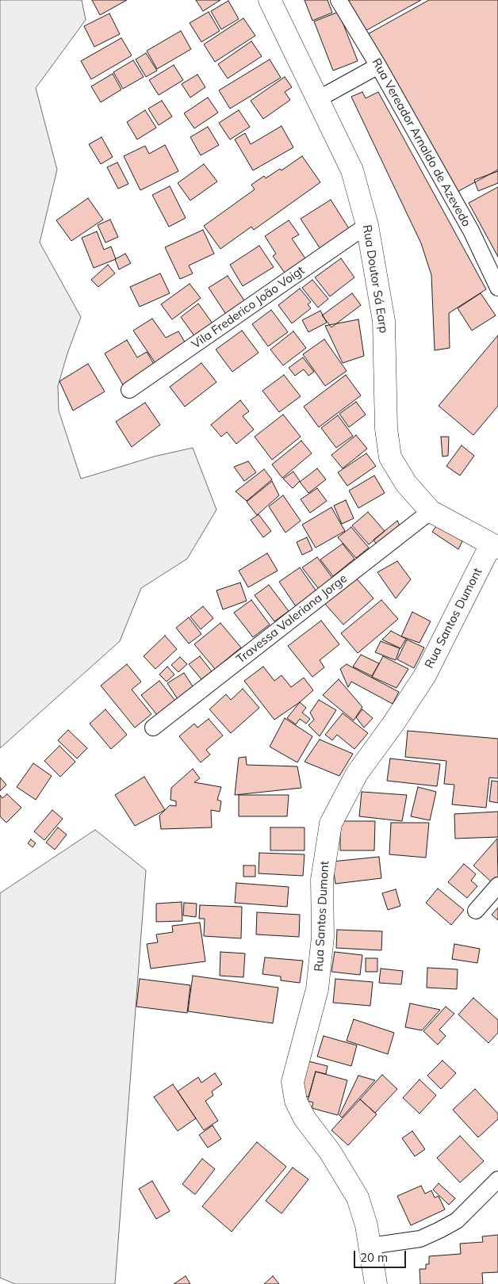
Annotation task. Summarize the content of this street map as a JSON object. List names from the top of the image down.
{
  "streets": {
    "main road": ["Rua Doutor Sá Earp", "Rua Santos Dumont"],
    "street": ["Rua Vereador Arnaldo de Azevedo", "Vila Frederico João Voigt", "Travessa Valeriana Jorge"]
  },
  "crossings": [
    ["Rua Doutor Sá Earp", "Vila Frederico João Voigt"],
    ["Rua Doutor Sá Earp", "Rua Santos Dumont"],
    ["Rua Doutor Sá Earp", "Travessa Valeriana Jorge"]
  ],
  "scale_bar": "20 m"
}
